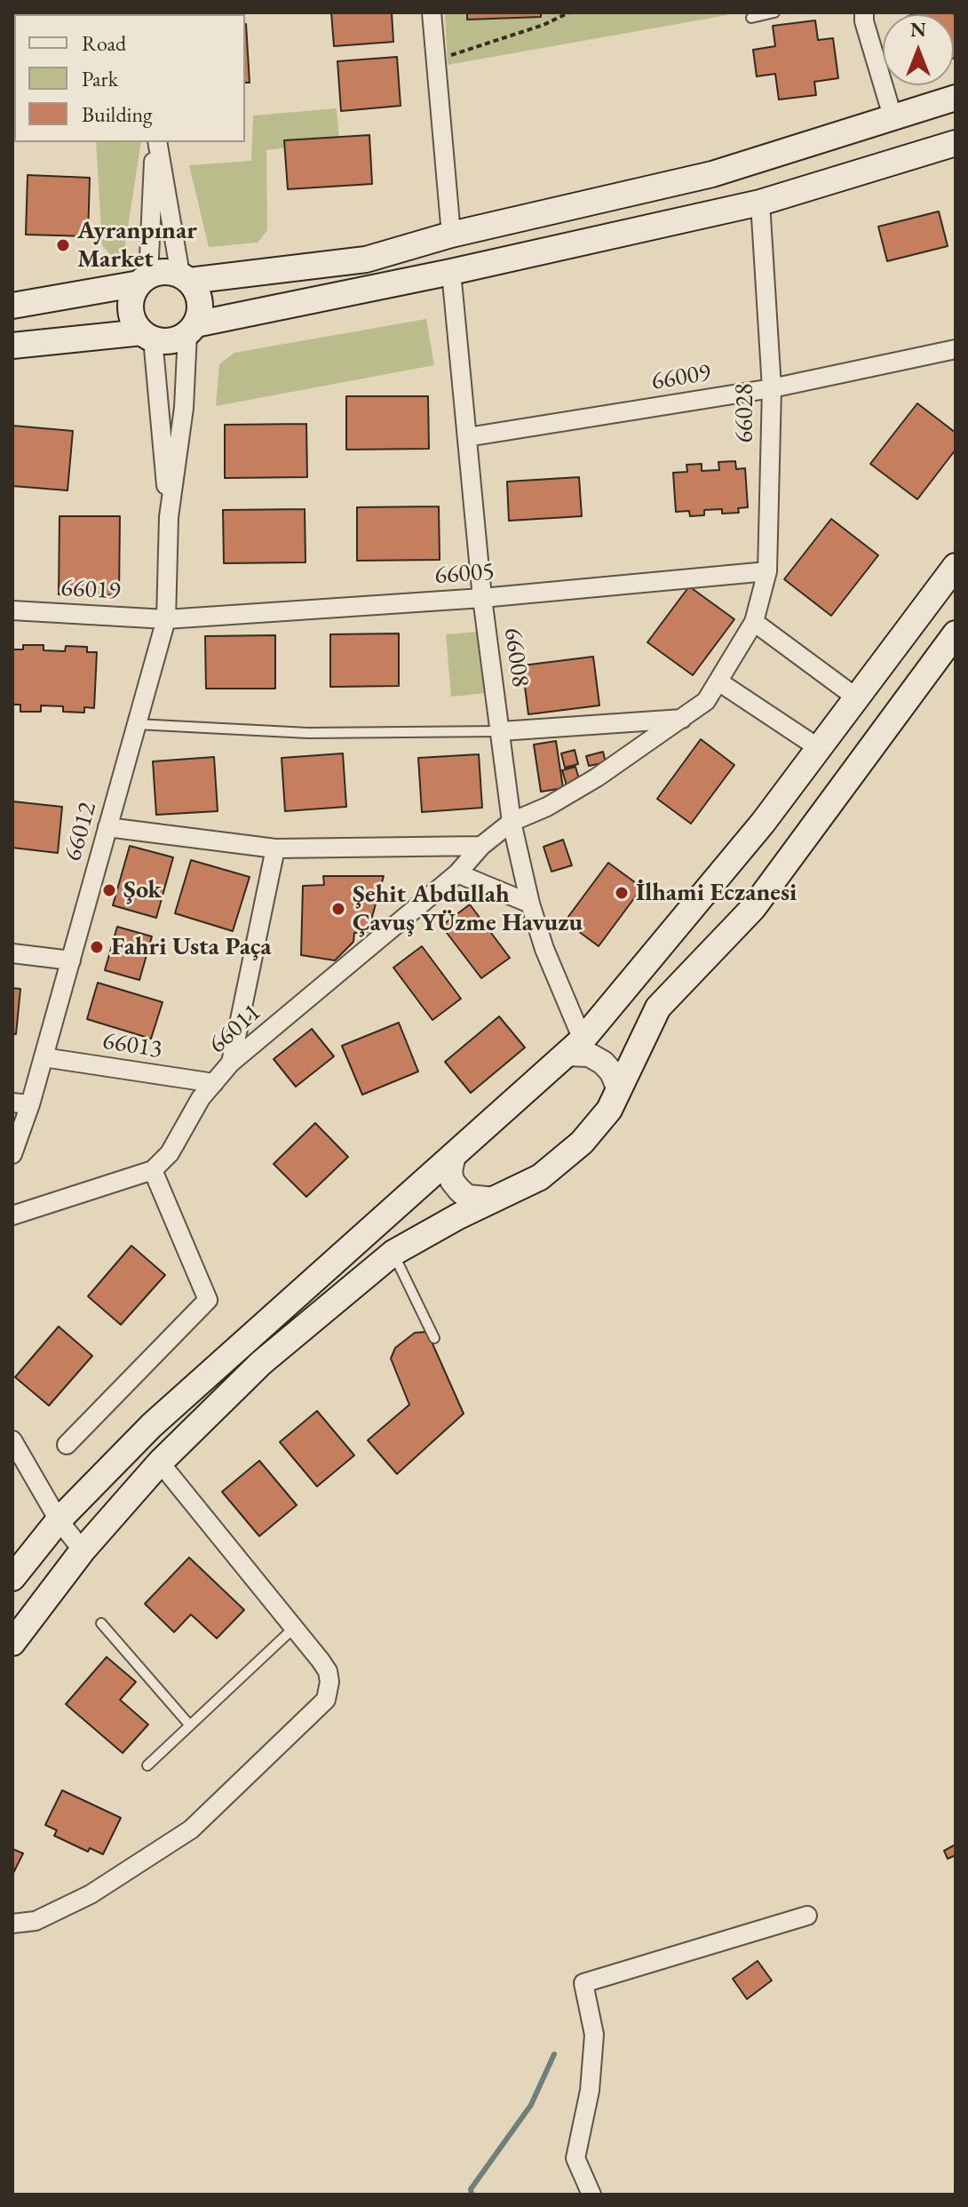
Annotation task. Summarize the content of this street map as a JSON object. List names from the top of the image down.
{
  "streets": {
    "street": [
      "66009",
      "66028",
      "66005",
      "66019",
      "66008",
      "66012",
      "66011",
      "66013"
    ]
  },
  "crossings": [
    ["66009", "66028"],
    ["66009", "66008"],
    ["66028", "66005"],
    ["66028", "66011"],
    ["66005", "66019"],
    ["66005", "66008"],
    ["66005", "66012"],
    ["66019", "66012"],
    ["66008", "66011"],
    ["66012", "66013"],
    ["66011", "66013"]
  ],
  "places": [
    "Ayranpınar Market",
    "Şok",
    "İlhami Eczanesi",
    "Şehit Abdullah Çavuş YÜzme Havuzu",
    "Fahri Usta Paça"
  ],
  "legend": ["Road", "Park", "Building"],
  "north": "top"
}
